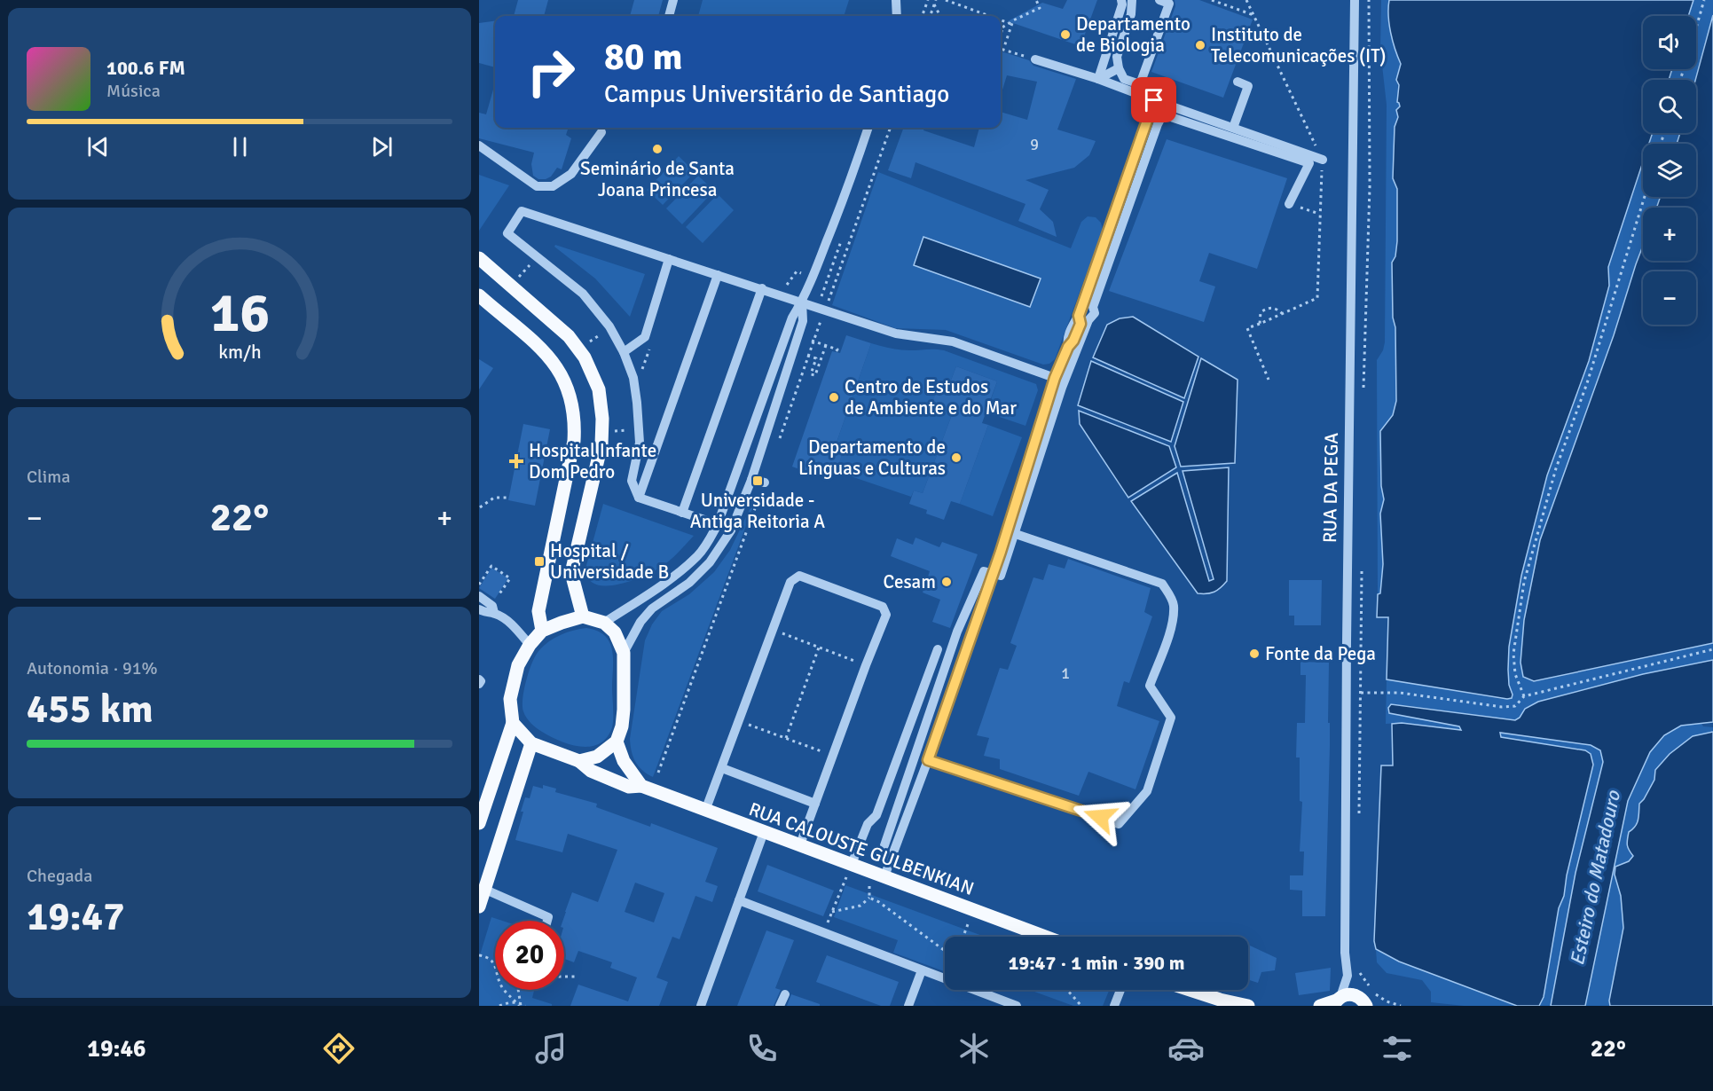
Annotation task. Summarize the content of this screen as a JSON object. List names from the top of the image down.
{
  "streets": {
    "main road": ["RUA CALOUSTE GULBENKIAN"],
    "street": ["RUA DA PEGA"]
  },
  "water": ["Esteiro do Matadouro"],
  "places": {
    "other": [
      "Departamento de Biologia",
      "Instituto de Telecomunicações (IT)",
      "Seminário de Santa Joana Princesa",
      "Centro de Estudos de Ambiente e do Mar",
      "Departamento de Línguas e Culturas",
      "Cesam",
      "Fonte da Pega"
    ],
    "health": ["Hospital Infante Dom Pedro"],
    "transit": ["Universidade - Antiga Reitoria A", "Hospital / Universidade B"]
  },
  "house_numbers": ["9", "1"],
  "page": {
    "map_buttons": ["+", "−"],
    "turn": ["80 m", "Campus Universitário de Santiago"],
    "song": ["100.6 FM", "Música"],
    "tile": [
      "Clima",
      ["Autonomia · 91%", "455 km"],
      ["Chegada", "19:47"]
    ],
    "heat": ["−", "22°", "+"],
    "limit": "20",
    "trip": "19:47 · 1 min · 390 m",
    "tabs": ["19:46", "22°"],
    "gauge": ["16", "km/h"]
  }
}
